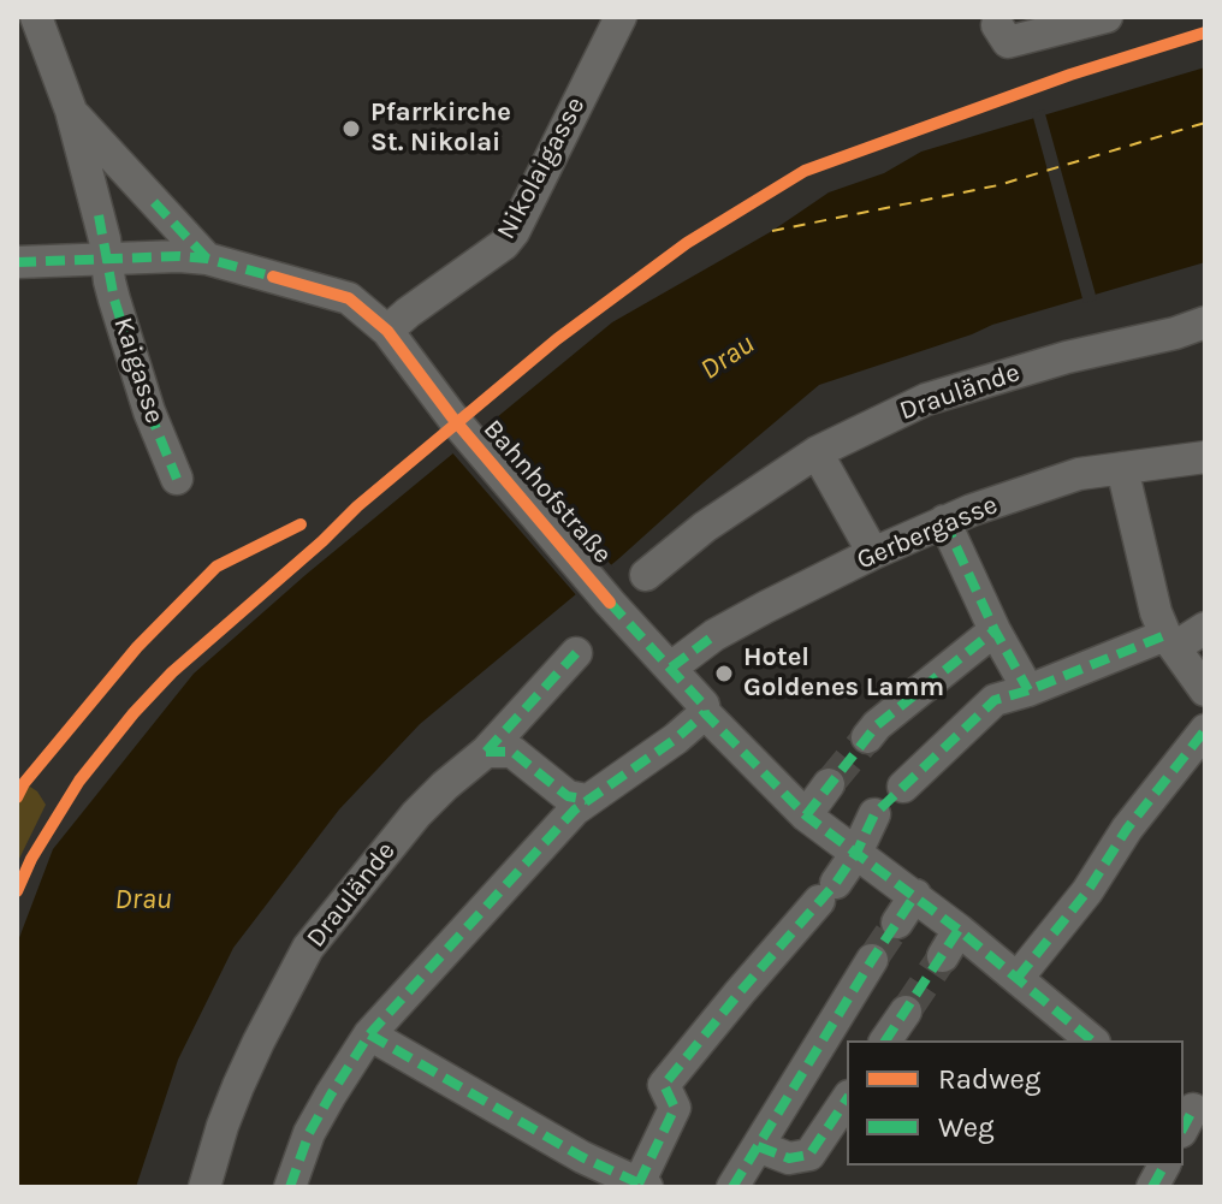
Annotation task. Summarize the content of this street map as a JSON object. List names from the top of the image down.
{
  "streets": {
    "street": [
      "Nikolaigasse",
      "Kaigasse",
      "Draulände",
      "Bahnhofstraße",
      "Gerbergasse"
    ]
  },
  "crossings": [
    ["Nikolaigasse", "Bahnhofstraße"],
    ["Kaigasse", "Bahnhofstraße"],
    ["Bahnhofstraße", "Gerbergasse"]
  ],
  "water": ["Drau"],
  "places": ["Pfarrkirche St. Nikolai", "Hotel Goldenes Lamm"],
  "legend": ["Radweg", "Weg"]
}
